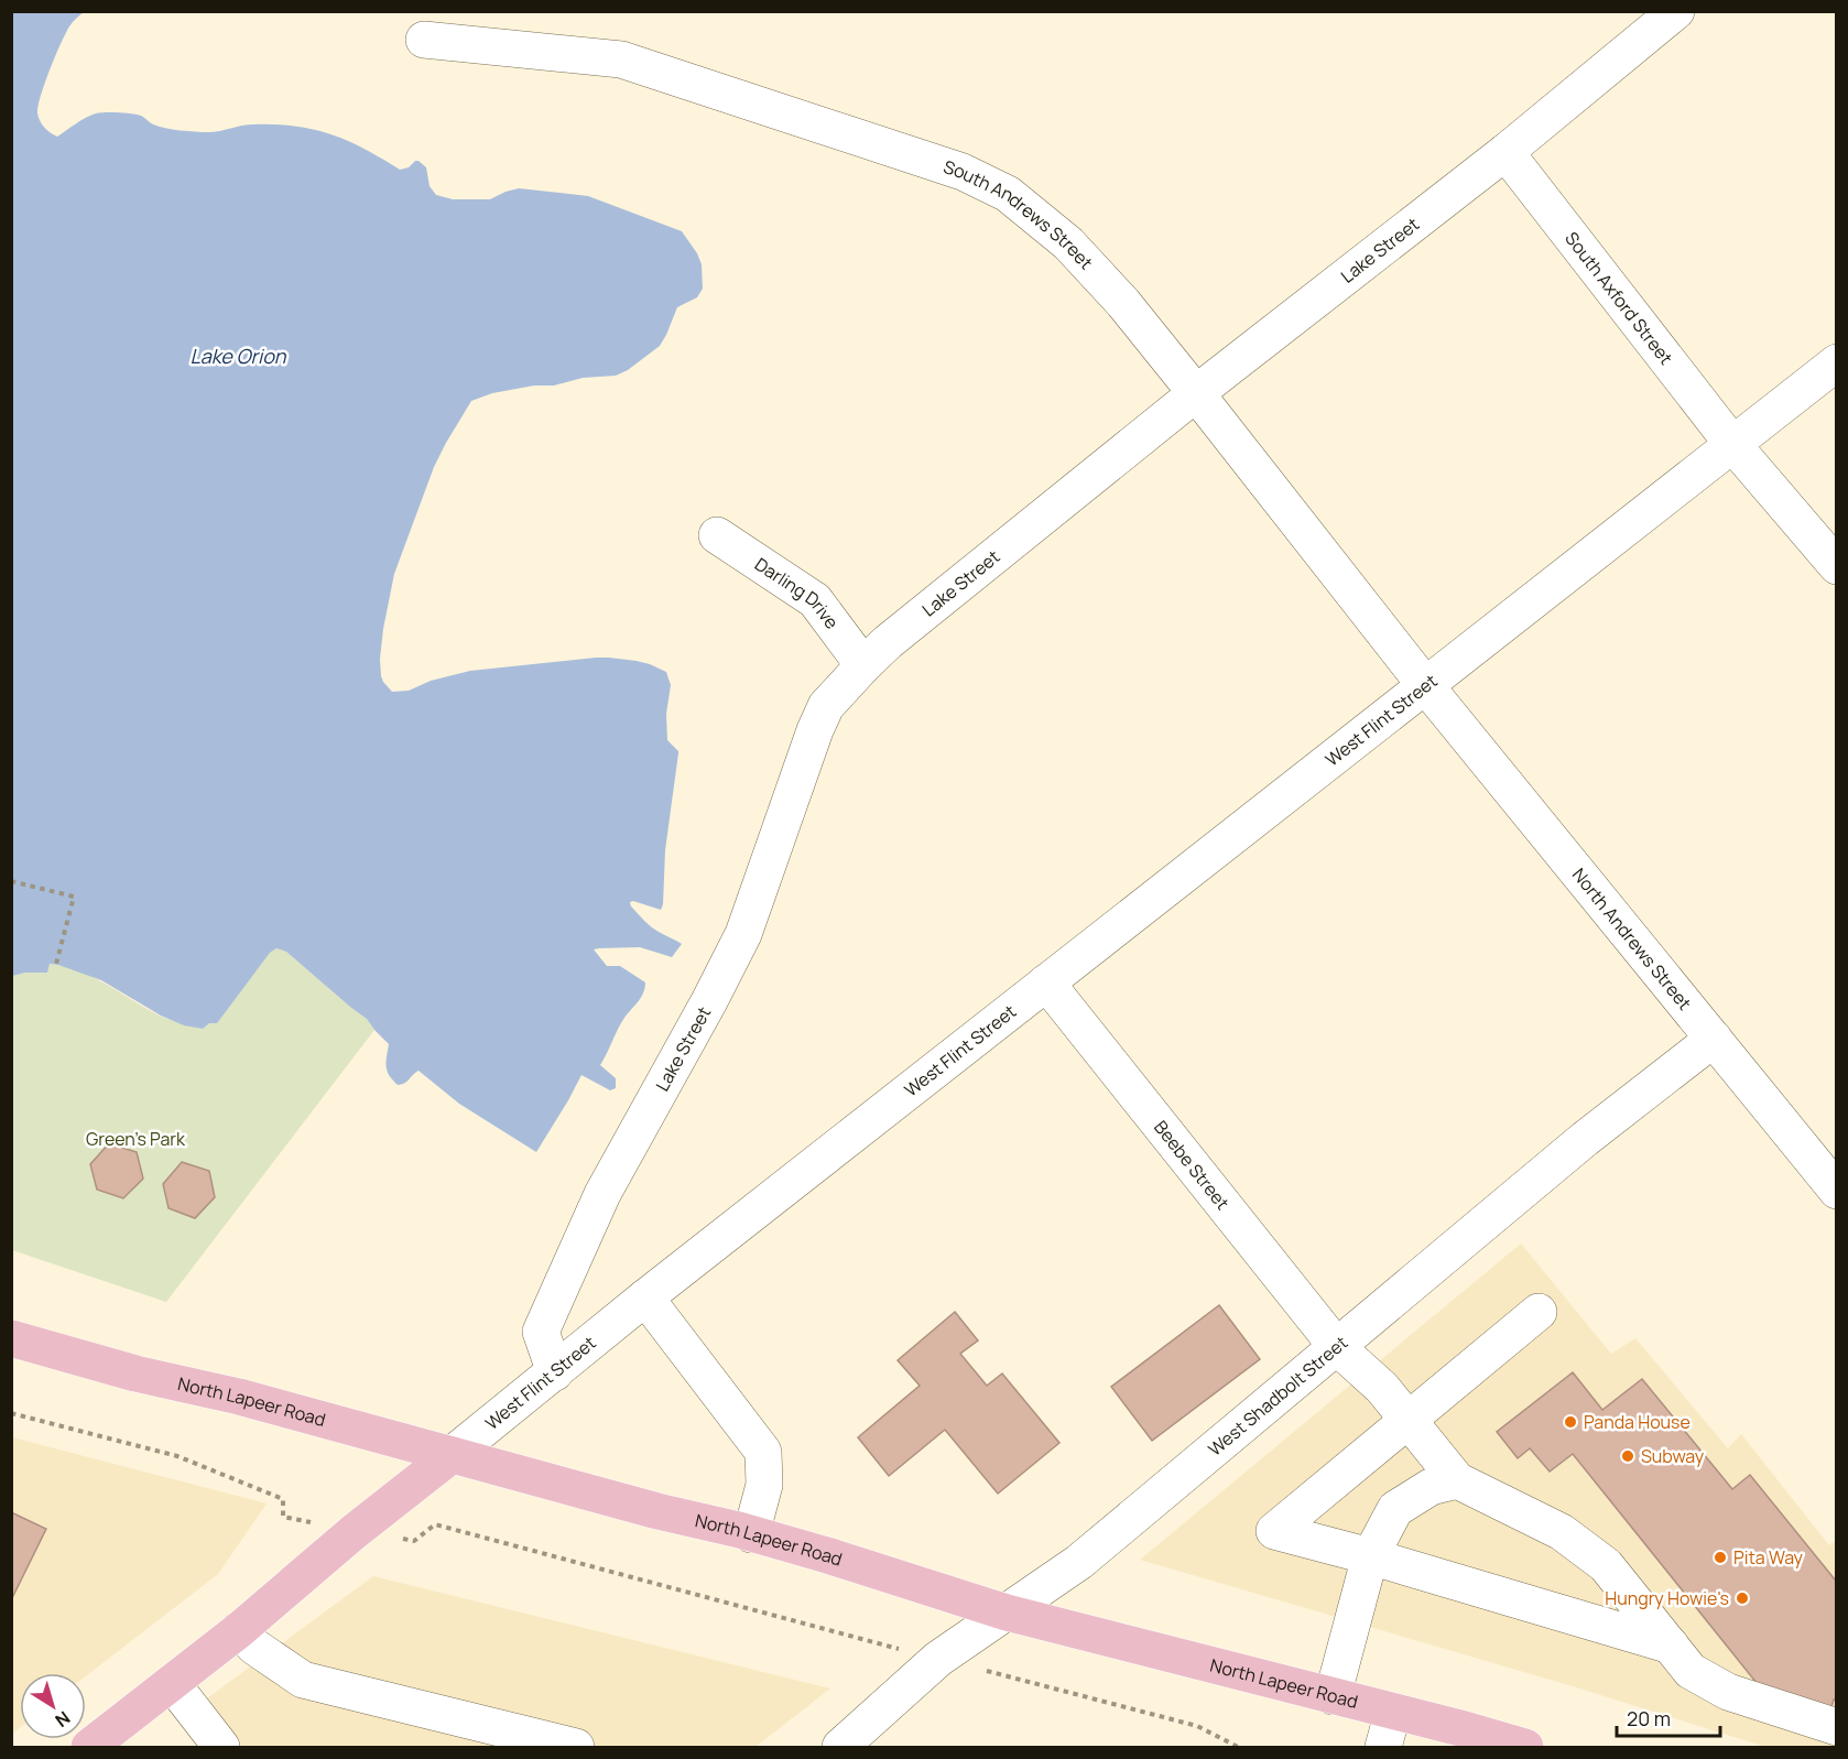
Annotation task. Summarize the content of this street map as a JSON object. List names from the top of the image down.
{
  "streets": {
    "main road": ["West Flint Street", "North Lapeer Road"],
    "street": [
      "South Andrews Street",
      "Lake Street",
      "South Axford Street",
      "Darling Drive",
      "North Andrews Street",
      "Beebe Street",
      "West Shadbolt Street"
    ]
  },
  "crossings": [
    ["South Andrews Street", "Lake Street"],
    ["South Andrews Street", "West Flint Street"],
    ["South Andrews Street", "North Andrews Street"],
    ["Lake Street", "South Axford Street"],
    ["Lake Street", "Darling Drive"],
    ["Lake Street", "West Flint Street"],
    ["South Axford Street", "West Flint Street"],
    ["West Flint Street", "North Andrews Street"],
    ["West Flint Street", "Beebe Street"],
    ["West Flint Street", "North Lapeer Road"],
    ["North Andrews Street", "West Shadbolt Street"],
    ["Beebe Street", "West Shadbolt Street"],
    ["West Shadbolt Street", "North Lapeer Road"]
  ],
  "water": ["Lake Orion"],
  "parks": ["Green's Park"],
  "places": [
    "Panda House",
    "Subway",
    "Pita Way",
    "Hungry Howie's"
  ],
  "scale_bar": "20 m",
  "north": "bottom right"
}
